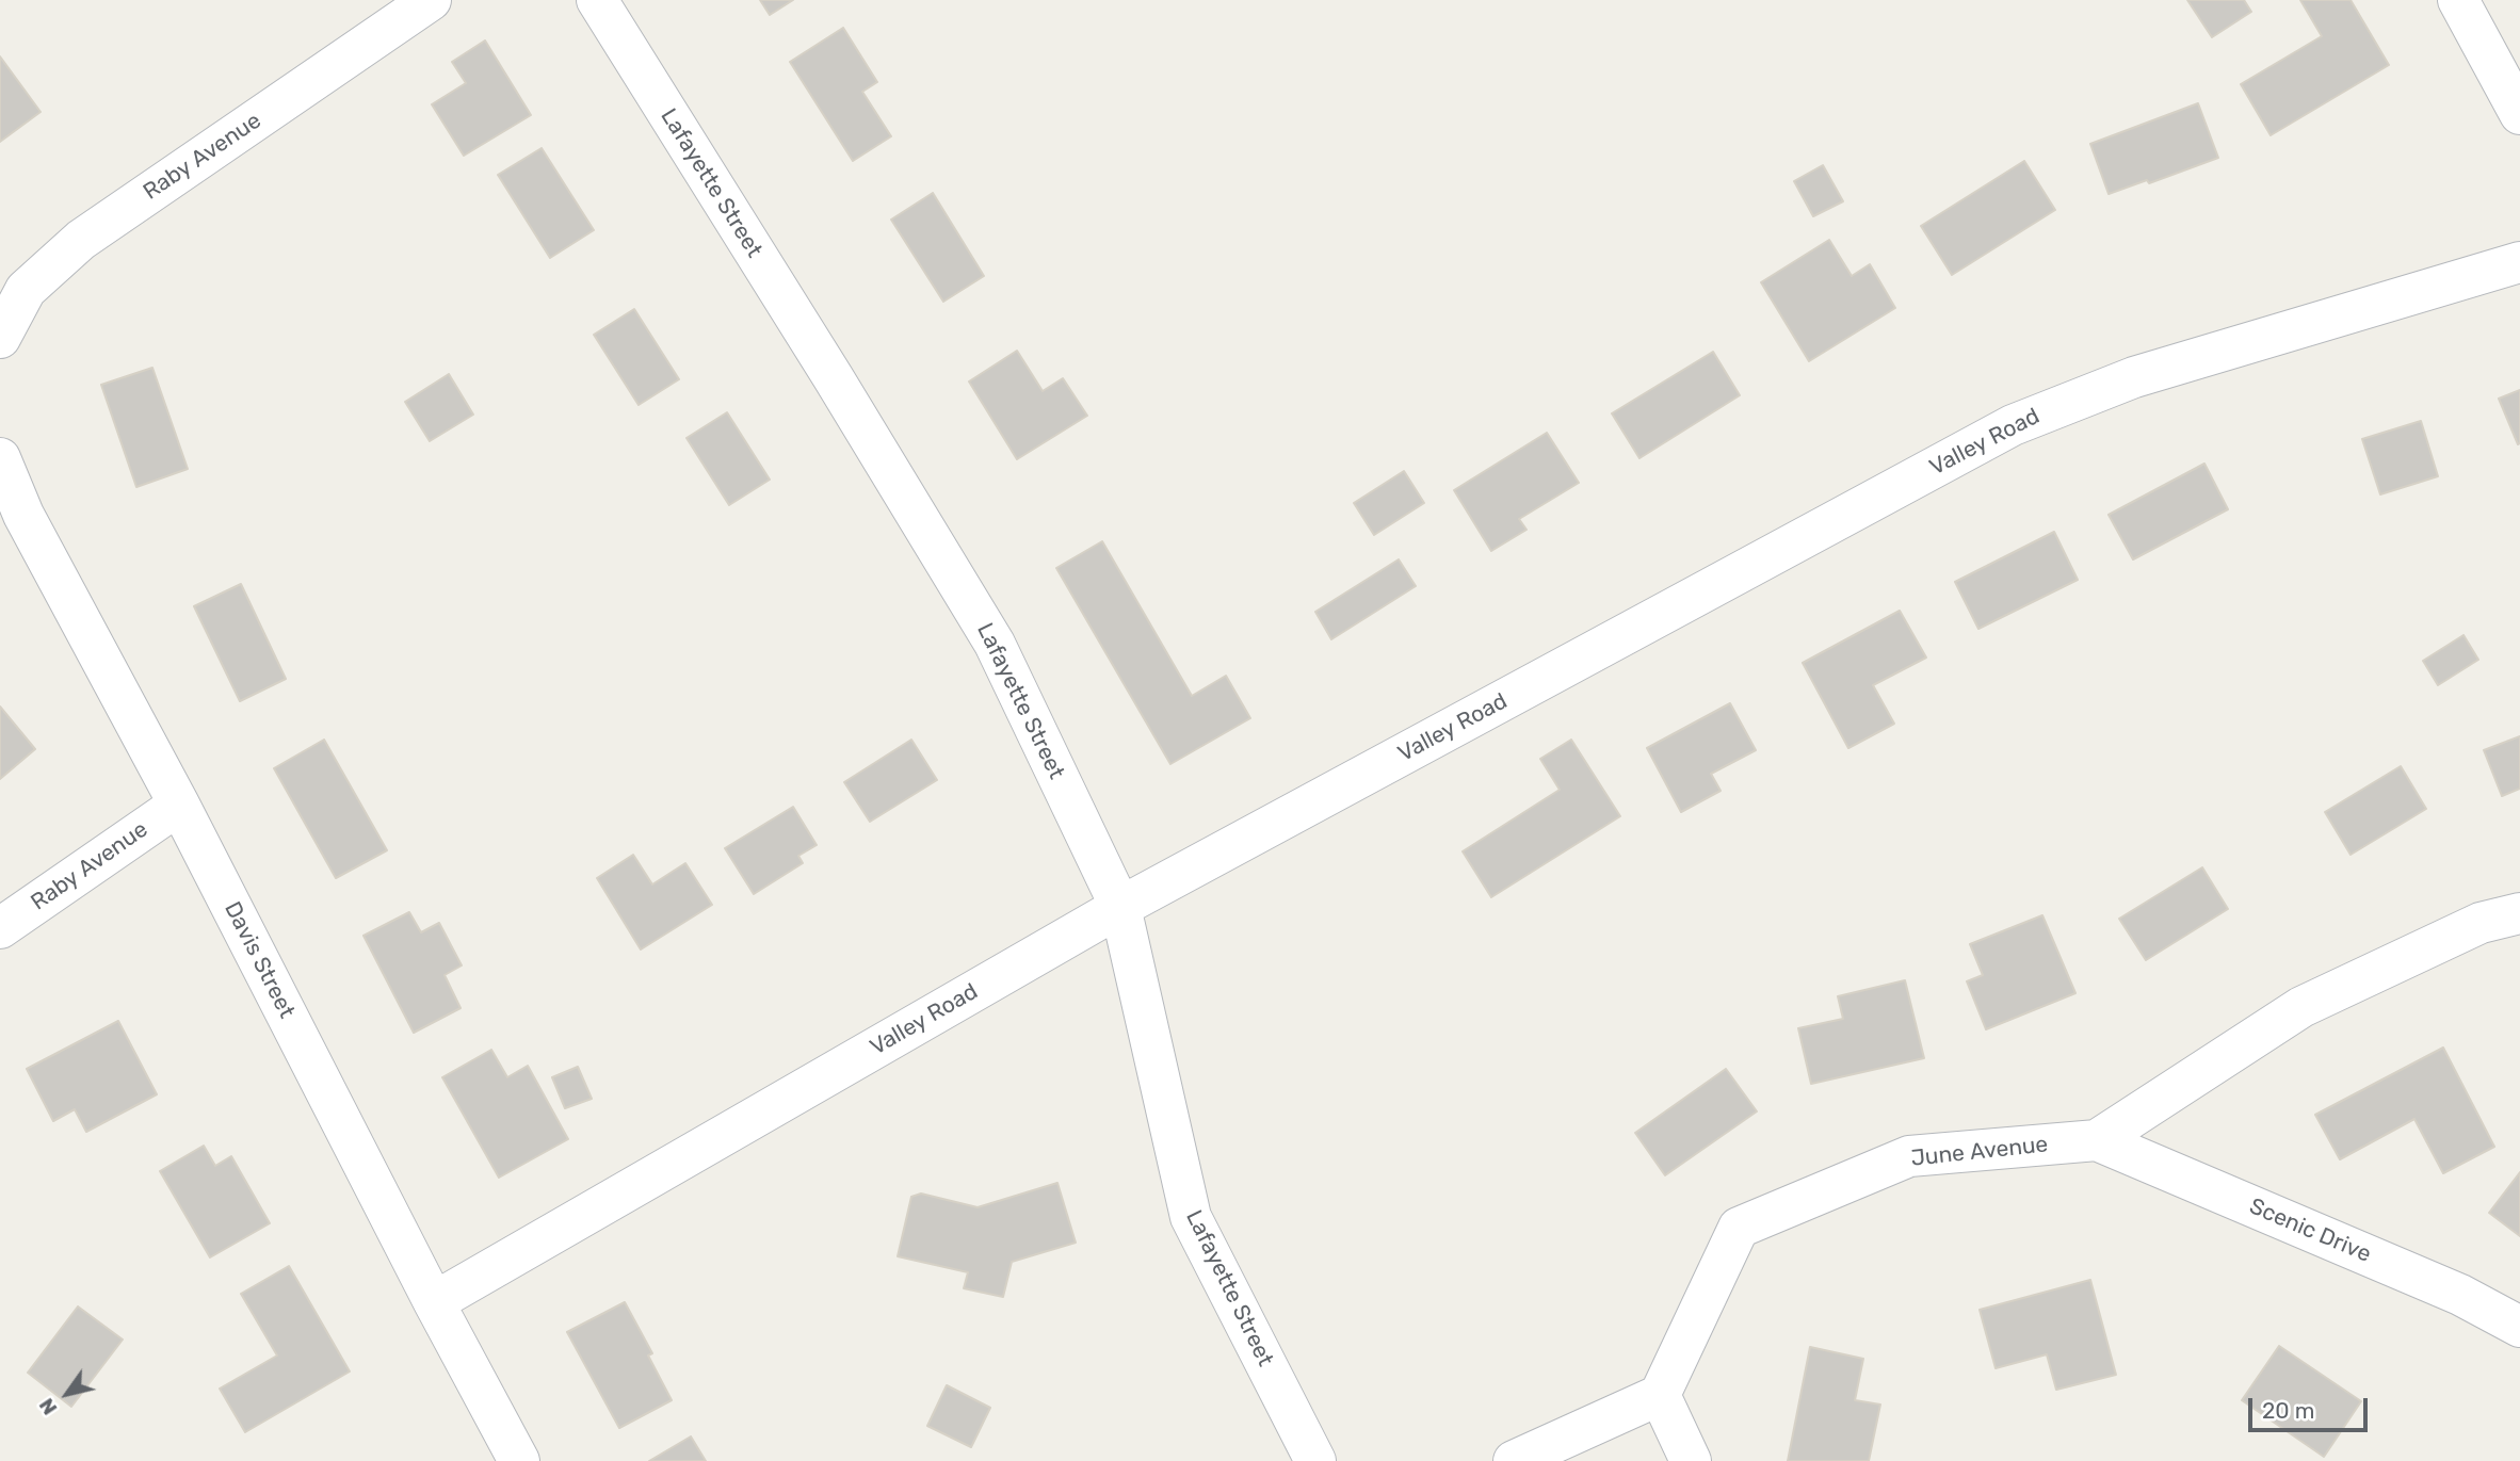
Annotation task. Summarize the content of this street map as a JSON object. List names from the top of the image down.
{
  "streets": {
    "street": [
      "Raby Avenue",
      "Lafayette Street",
      "Valley Road",
      "Davis Street",
      "June Avenue",
      "Scenic Drive"
    ]
  },
  "crossings": [
    ["Raby Avenue", "Davis Street"],
    ["Lafayette Street", "Valley Road"],
    ["Valley Road", "Davis Street"],
    ["June Avenue", "Scenic Drive"]
  ],
  "scale_bar": "20 m",
  "north": "bottom left"
}
